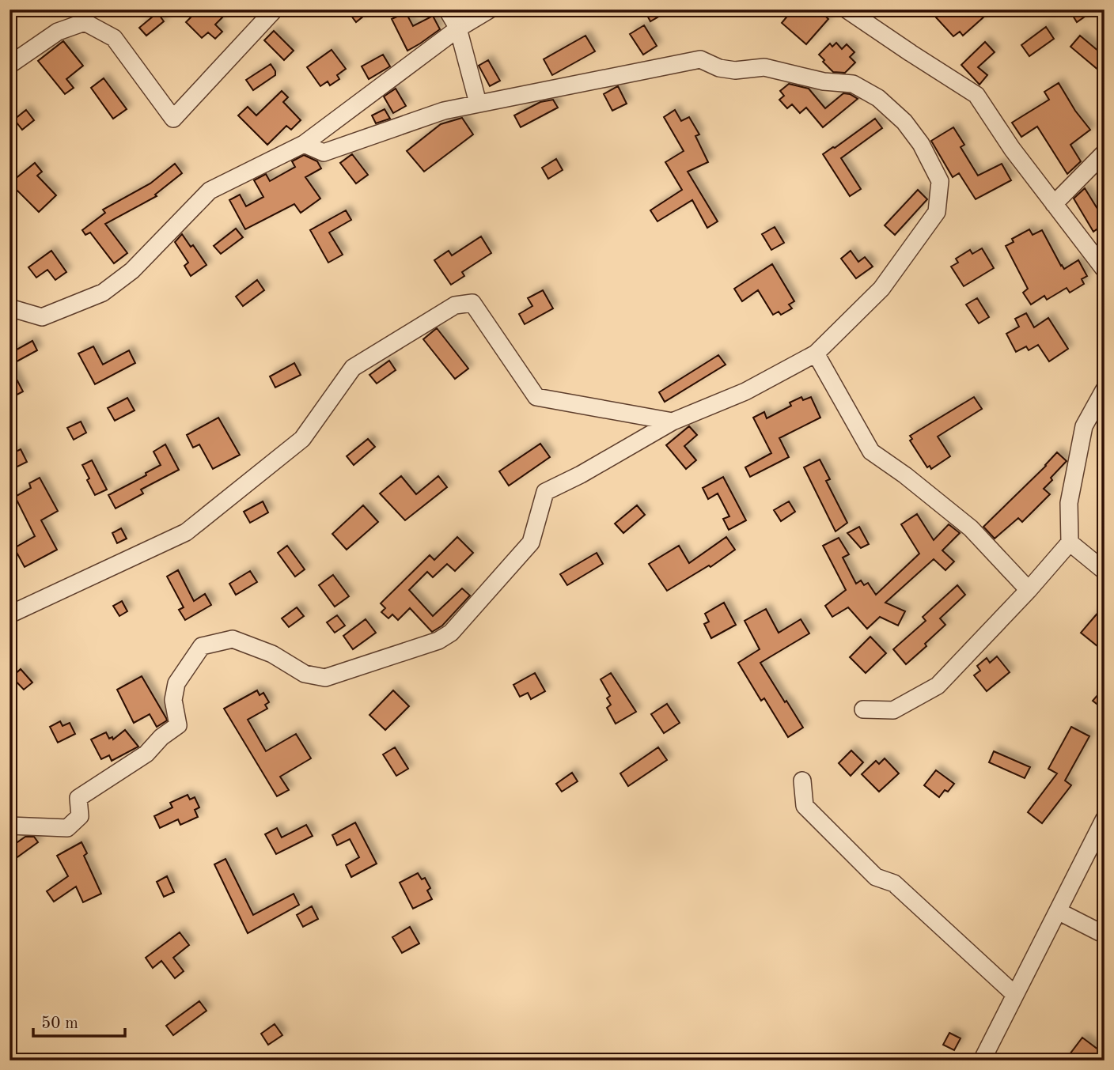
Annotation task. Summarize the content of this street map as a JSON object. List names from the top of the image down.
{
  "scale_bar": "50 m"
}
